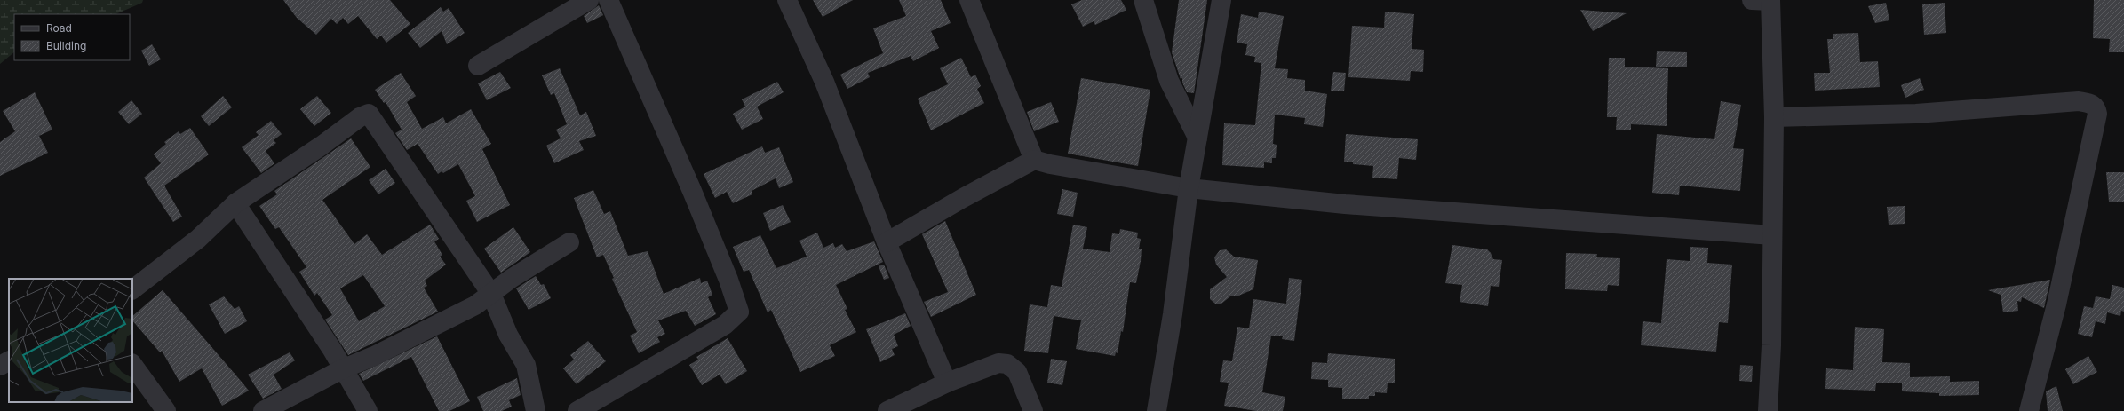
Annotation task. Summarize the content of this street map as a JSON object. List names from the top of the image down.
{
  "legend": ["Road", "Building"]
}
